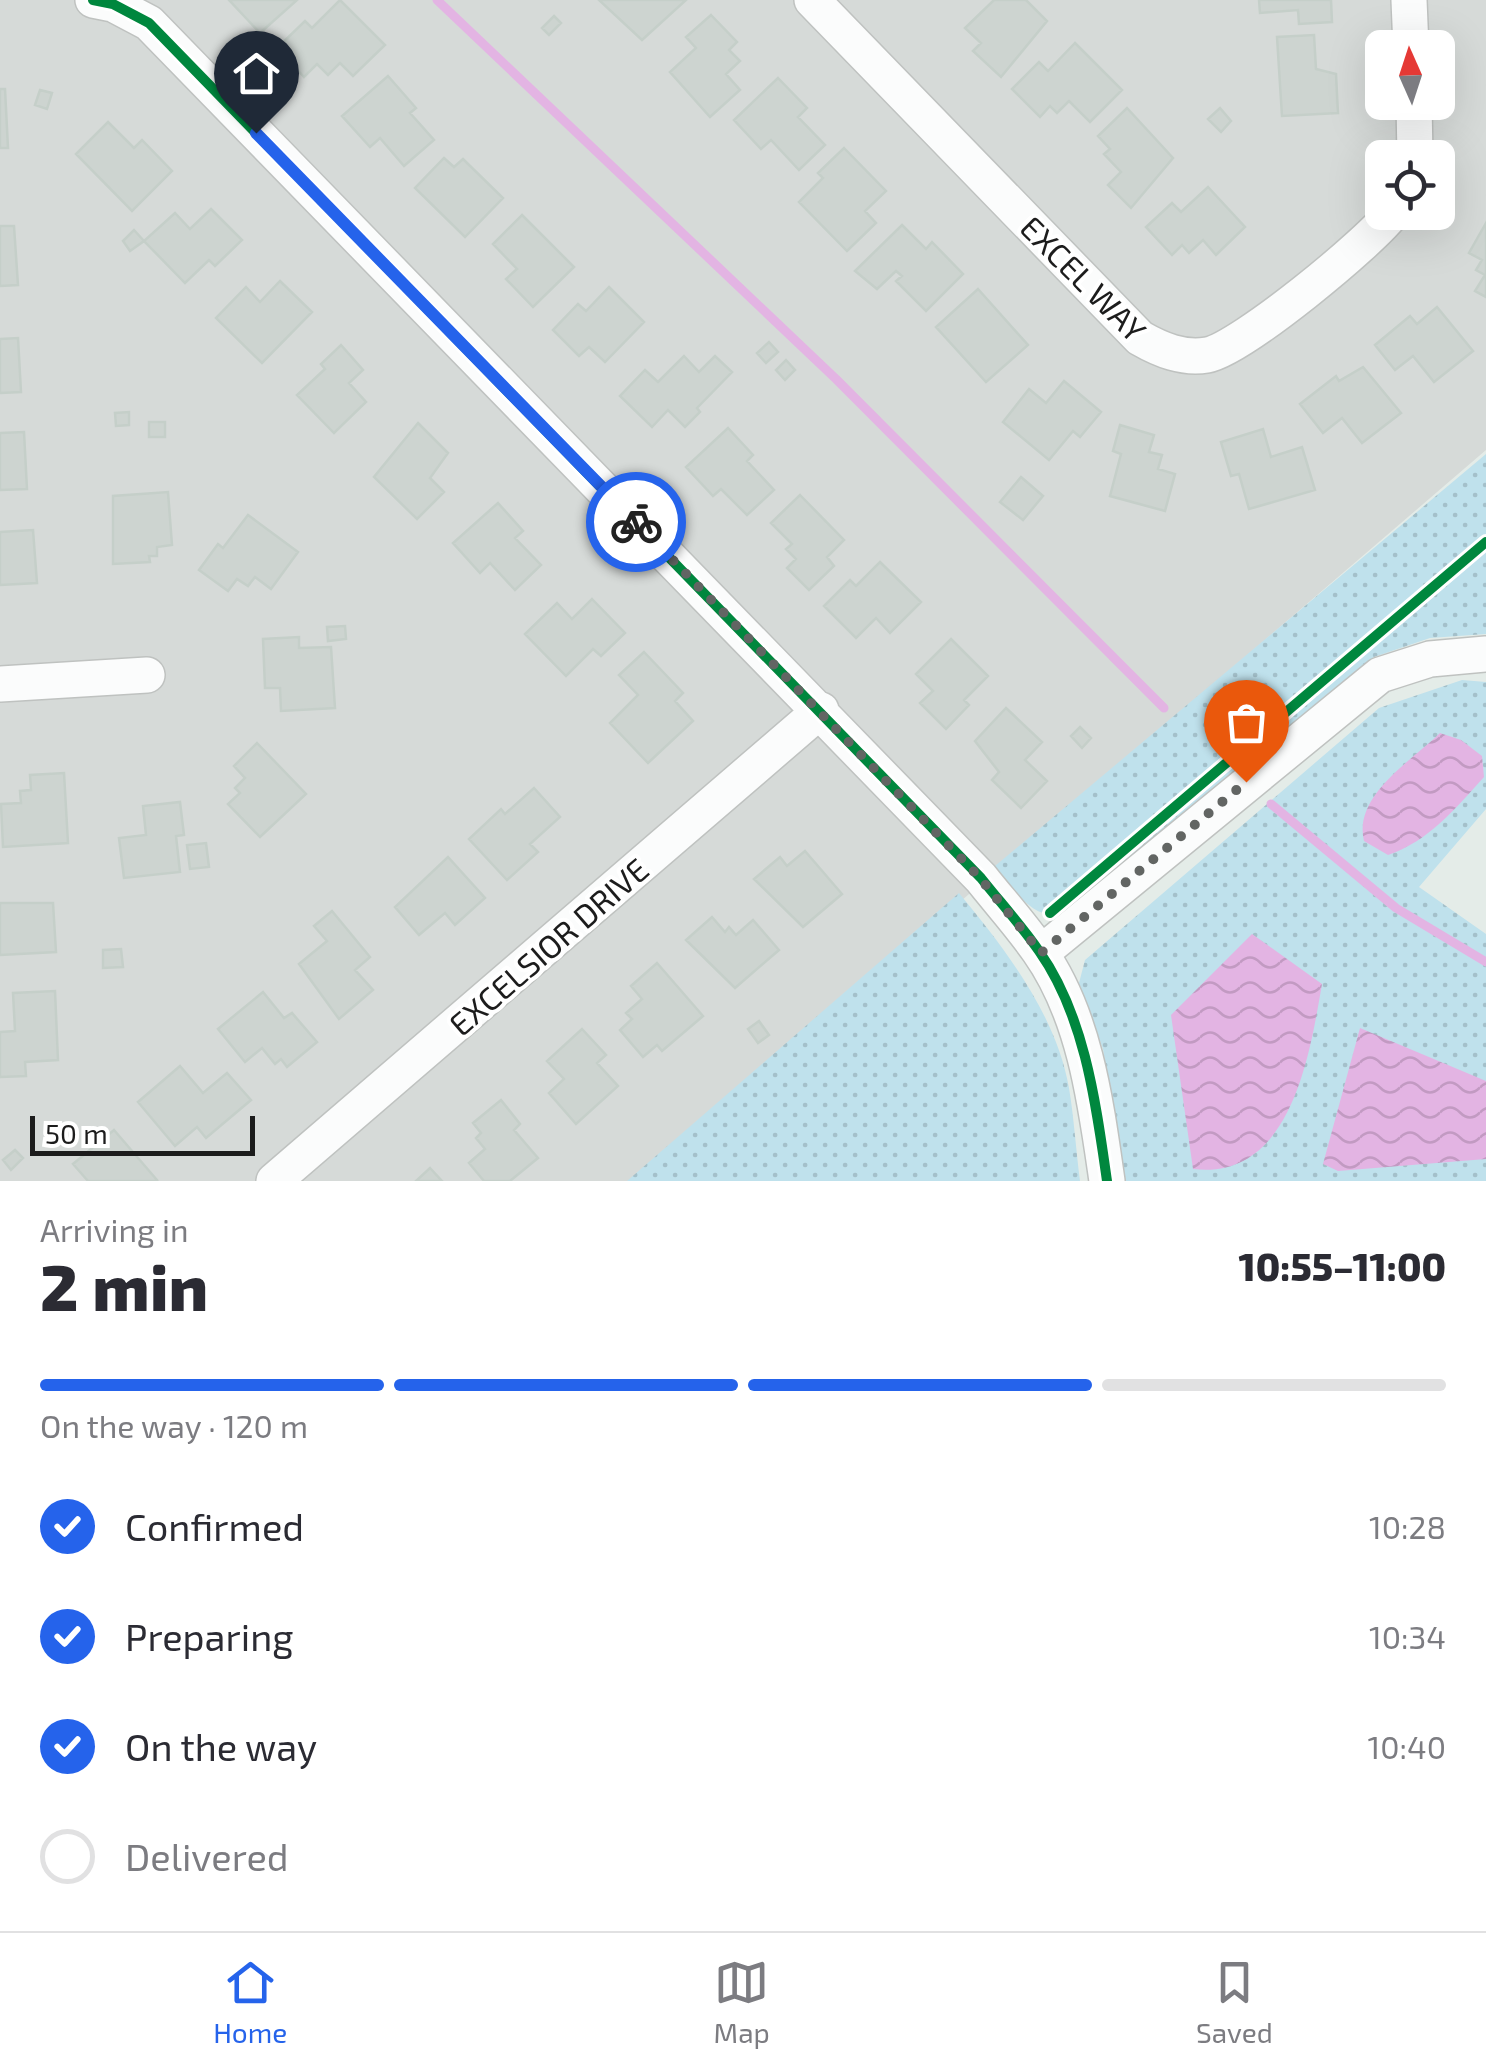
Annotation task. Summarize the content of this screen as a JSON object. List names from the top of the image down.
{
  "streets": {
    "street": ["EXCEL WAY", "EXCELSIOR DRIVE"]
  },
  "scale_bar": "50 m",
  "north": "top",
  "page": {
    "scale": "50 m",
    "heading": ["2 min", "Arriving in", "10:55–11:00"],
    "bar": "On the way · 120 m",
    "list": [
      ["Confirmed", "10:28"],
      ["Preparing", "10:34"],
      ["On the way", "10:40"],
      "Delivered"
    ],
    "tabs": ["Home", "Map", "Saved"]
  }
}
